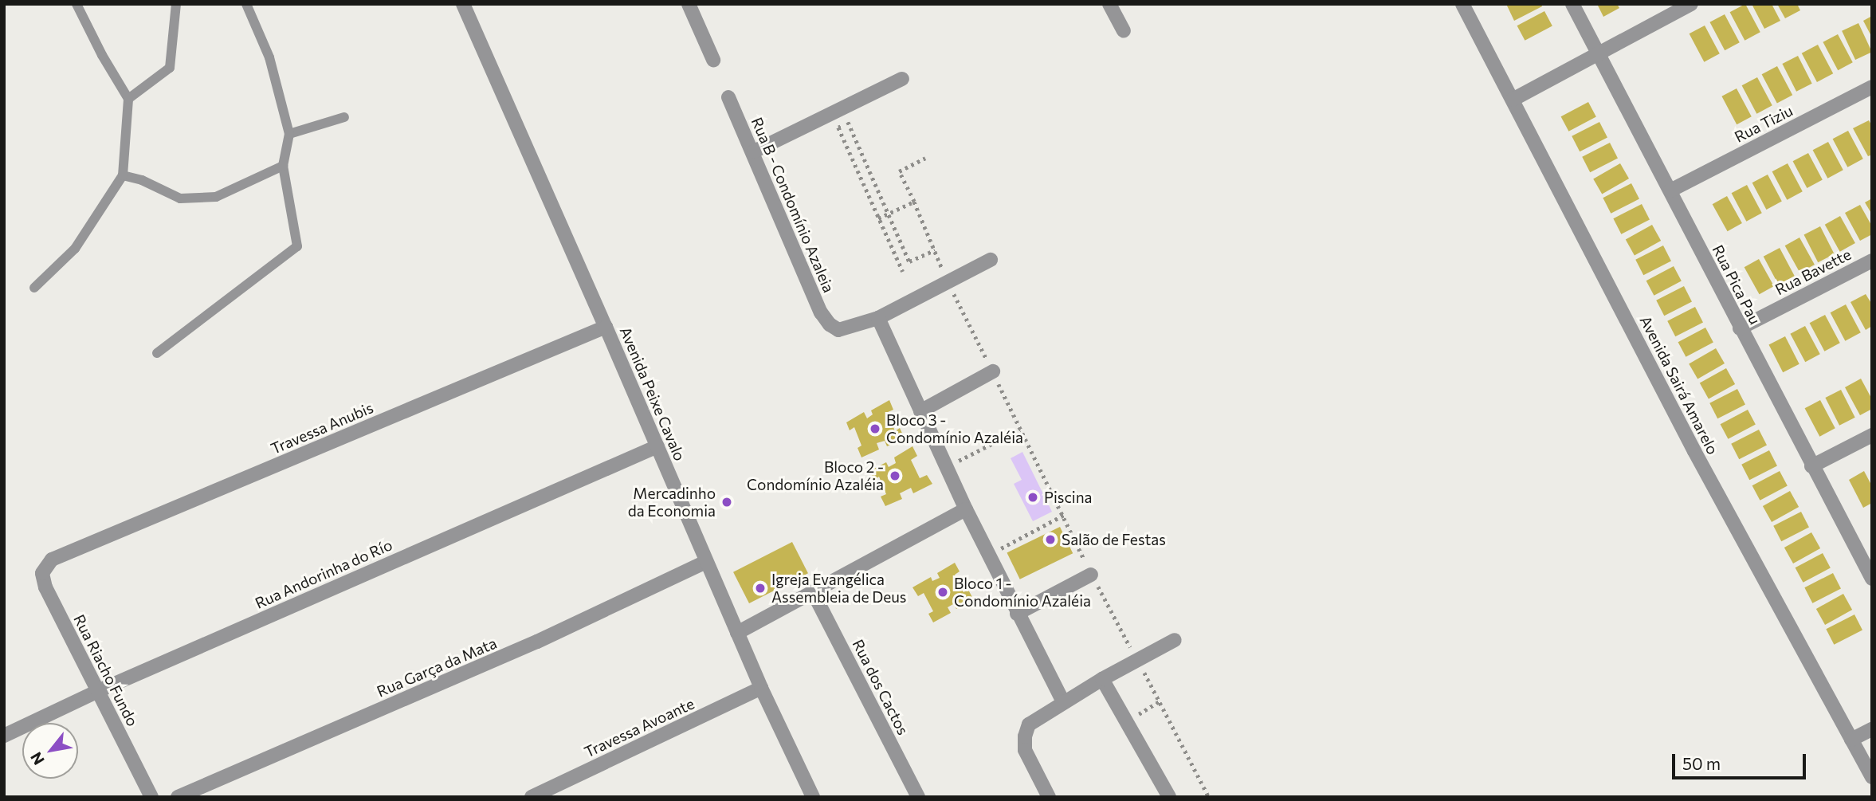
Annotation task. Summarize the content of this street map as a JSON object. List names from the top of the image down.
{
  "streets": {
    "street": [
      "Rua Tiziu",
      "Rua B - Condomínio Azaleia",
      "Rua Bavette",
      "Rua Pica Pau",
      "Avenida Sairá Amarelo",
      "Avenida Peixe Cavalo",
      "Travessa Anubis",
      "Rua Andorinha do Río",
      "Rua Garça da Mata",
      "Rua Riacho Fundo",
      "Rua dos Cactos",
      "Travessa Avoante"
    ]
  },
  "crossings": [
    ["Rua Tiziu", "Rua Pica Pau"],
    ["Rua Bavette", "Rua Pica Pau"],
    ["Avenida Peixe Cavalo", "Travessa Anubis"],
    ["Avenida Peixe Cavalo", "Rua Andorinha do Río"],
    ["Avenida Peixe Cavalo", "Rua Garça da Mata"],
    ["Avenida Peixe Cavalo", "Travessa Avoante"],
    ["Travessa Anubis", "Rua Riacho Fundo"],
    ["Rua Andorinha do Río", "Rua Riacho Fundo"]
  ],
  "places": [
    "Bloco 3 - Condomínio Azaléia",
    "Bloco 2 - Condomínio Azaléia",
    "Piscina",
    "Mercadinho da Economia",
    "Salão de Festas",
    "Igreja Evangélica Assembleia de Deus",
    "Bloco 1 - Condomínio Azaléia"
  ],
  "scale_bar": "50 m",
  "north": "bottom left"
}
